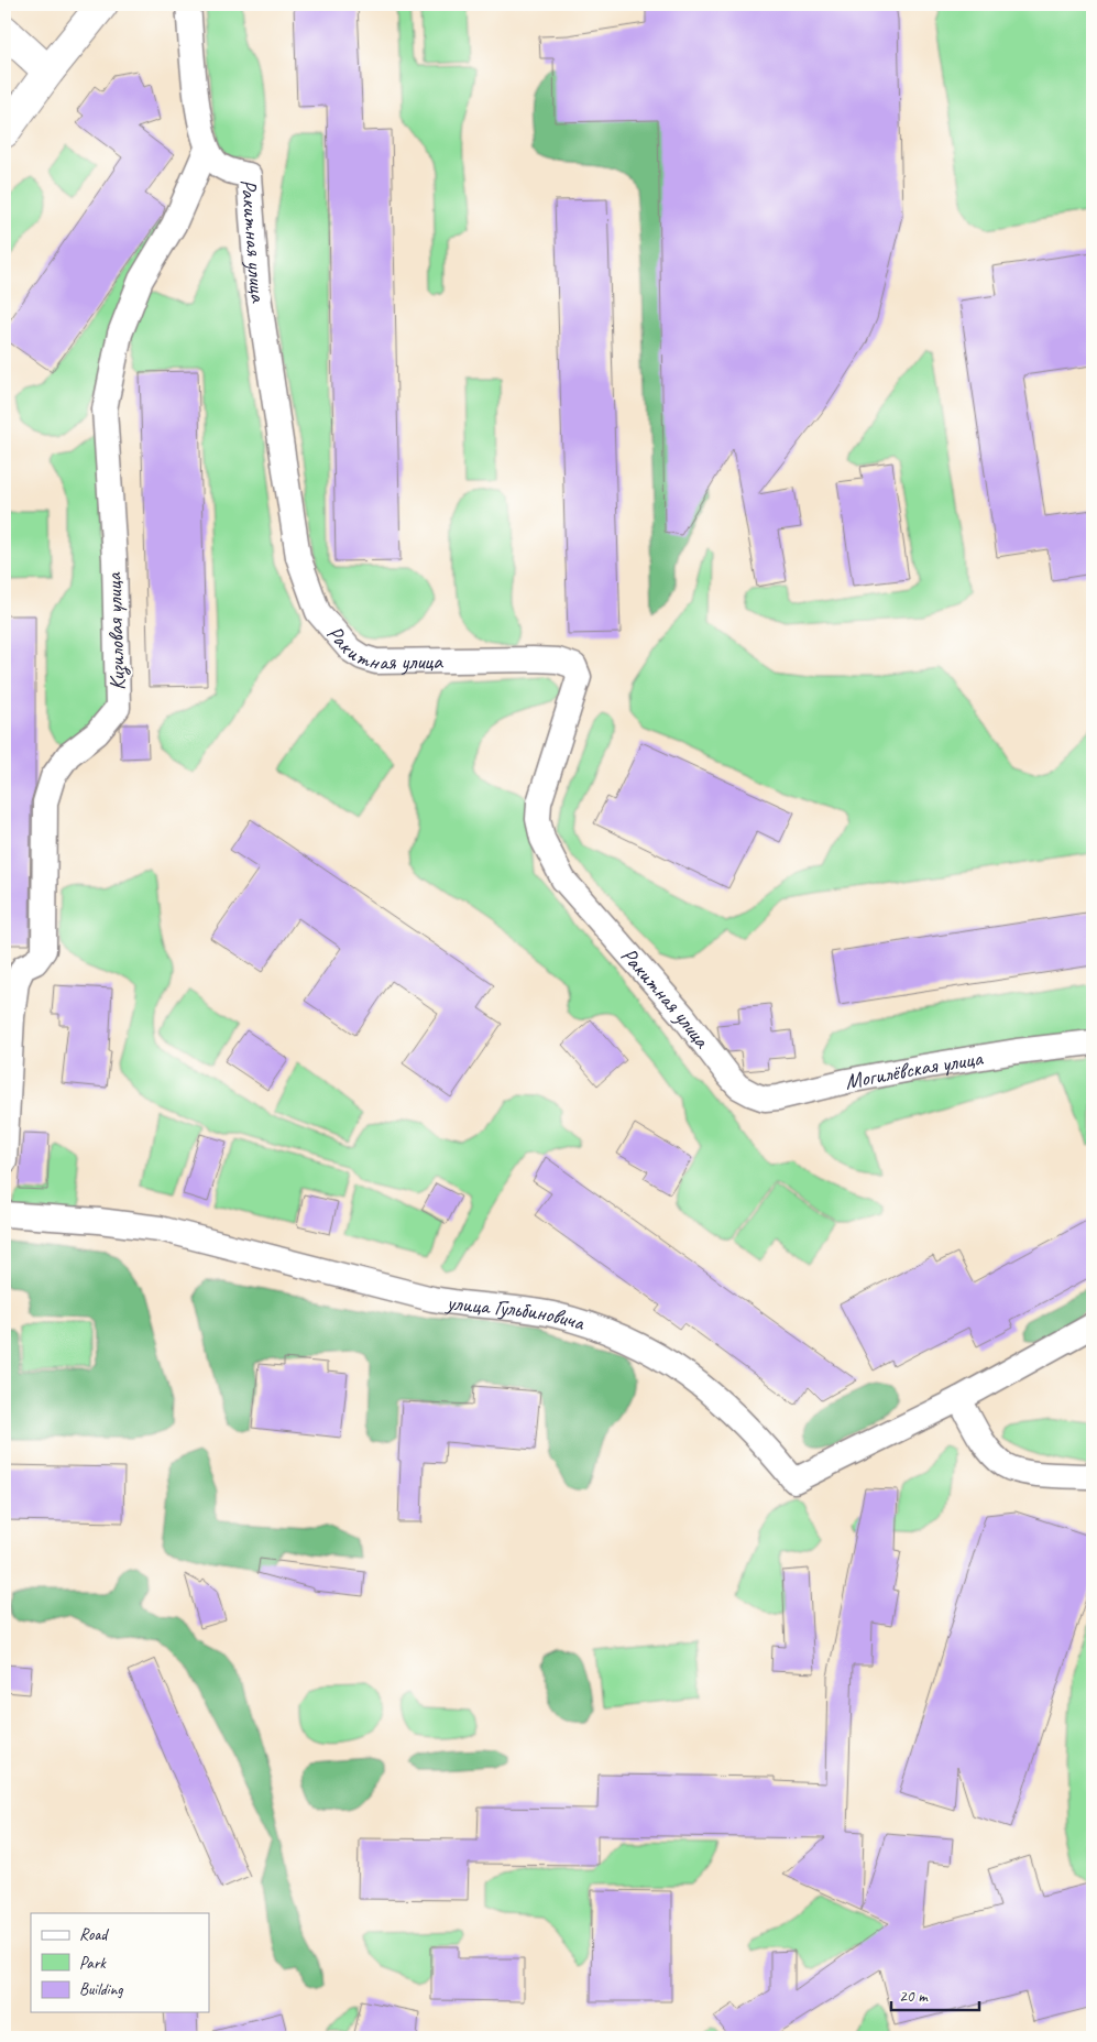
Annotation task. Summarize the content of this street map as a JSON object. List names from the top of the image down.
{
  "streets": {
    "street": [
      "Ракитная улица",
      "Кизиловая улица",
      "Могилёвская улица",
      "улица Гульбиновича"
    ]
  },
  "crossings": [
    ["Ракитная улица", "Кизиловая улица"],
    ["Ракитная улица", "Могилёвская улица"]
  ],
  "legend": ["Road", "Park", "Building"],
  "scale_bar": "20 m"
}
